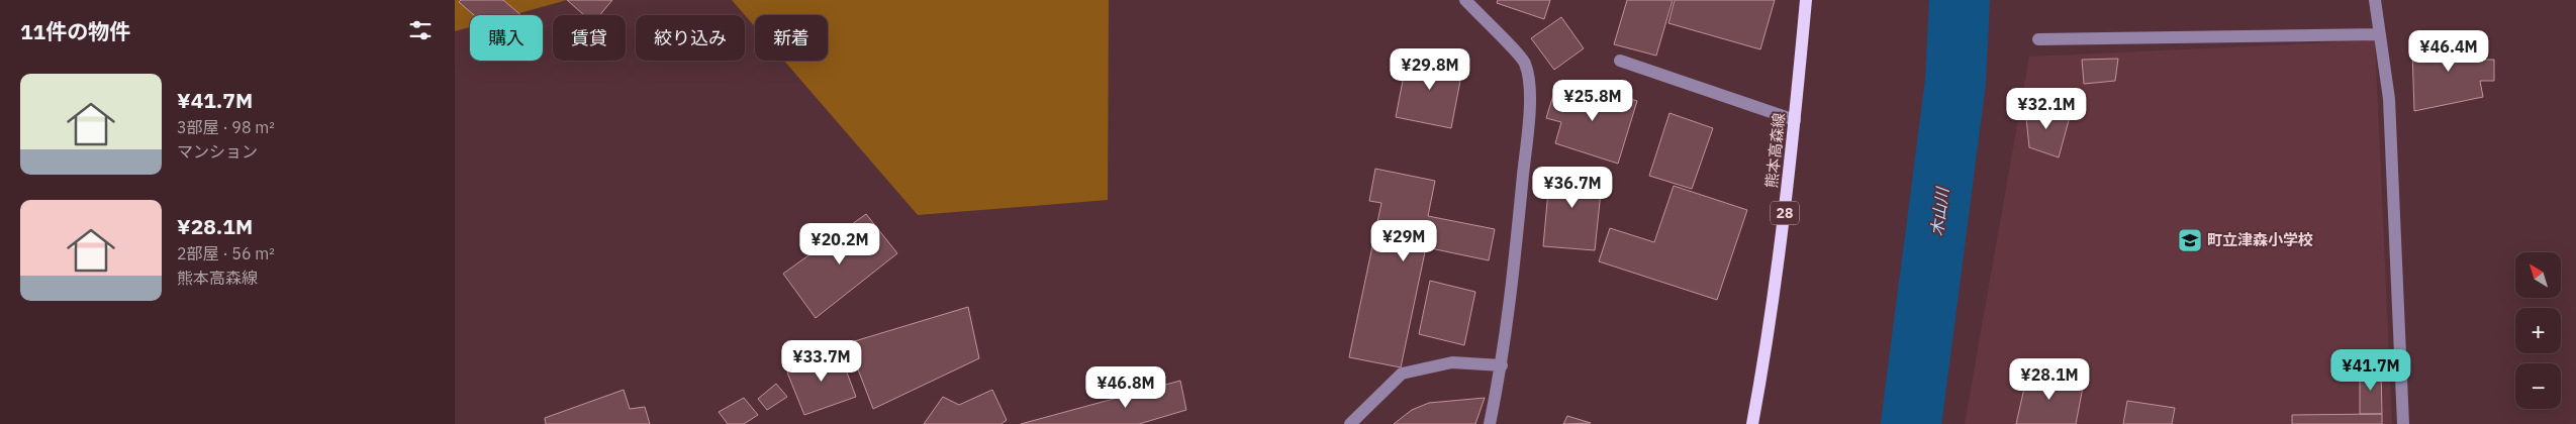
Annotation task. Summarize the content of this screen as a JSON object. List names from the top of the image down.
{
  "streets": {
    "main road": ["熊本高森線", "28"]
  },
  "water": ["木山川"],
  "places": {
    "school or university": ["町立津森小学校"]
  },
  "north": "top left",
  "page": {
    "heading": "11件の物件",
    "chip": [
      "購入",
      "賃貸",
      "絞り込み",
      "新着"
    ],
    "price": [
      "¥46.4M",
      "¥29.8M",
      "¥25.8M",
      "¥32.1M",
      "¥36.7M",
      "¥29M",
      "¥20.2M",
      "¥33.7M",
      "¥41.7M",
      "¥28.1M",
      "¥46.8M"
    ],
    "list": [
      {
        "name": "¥41.7M",
        "note": "3部屋 · 98 m² · マンション"
      },
      {
        "name": "¥28.1M",
        "note": "2部屋 · 56 m² · 熊本高森線"
      }
    ],
    "map_buttons": ["+", "−"]
  }
}
